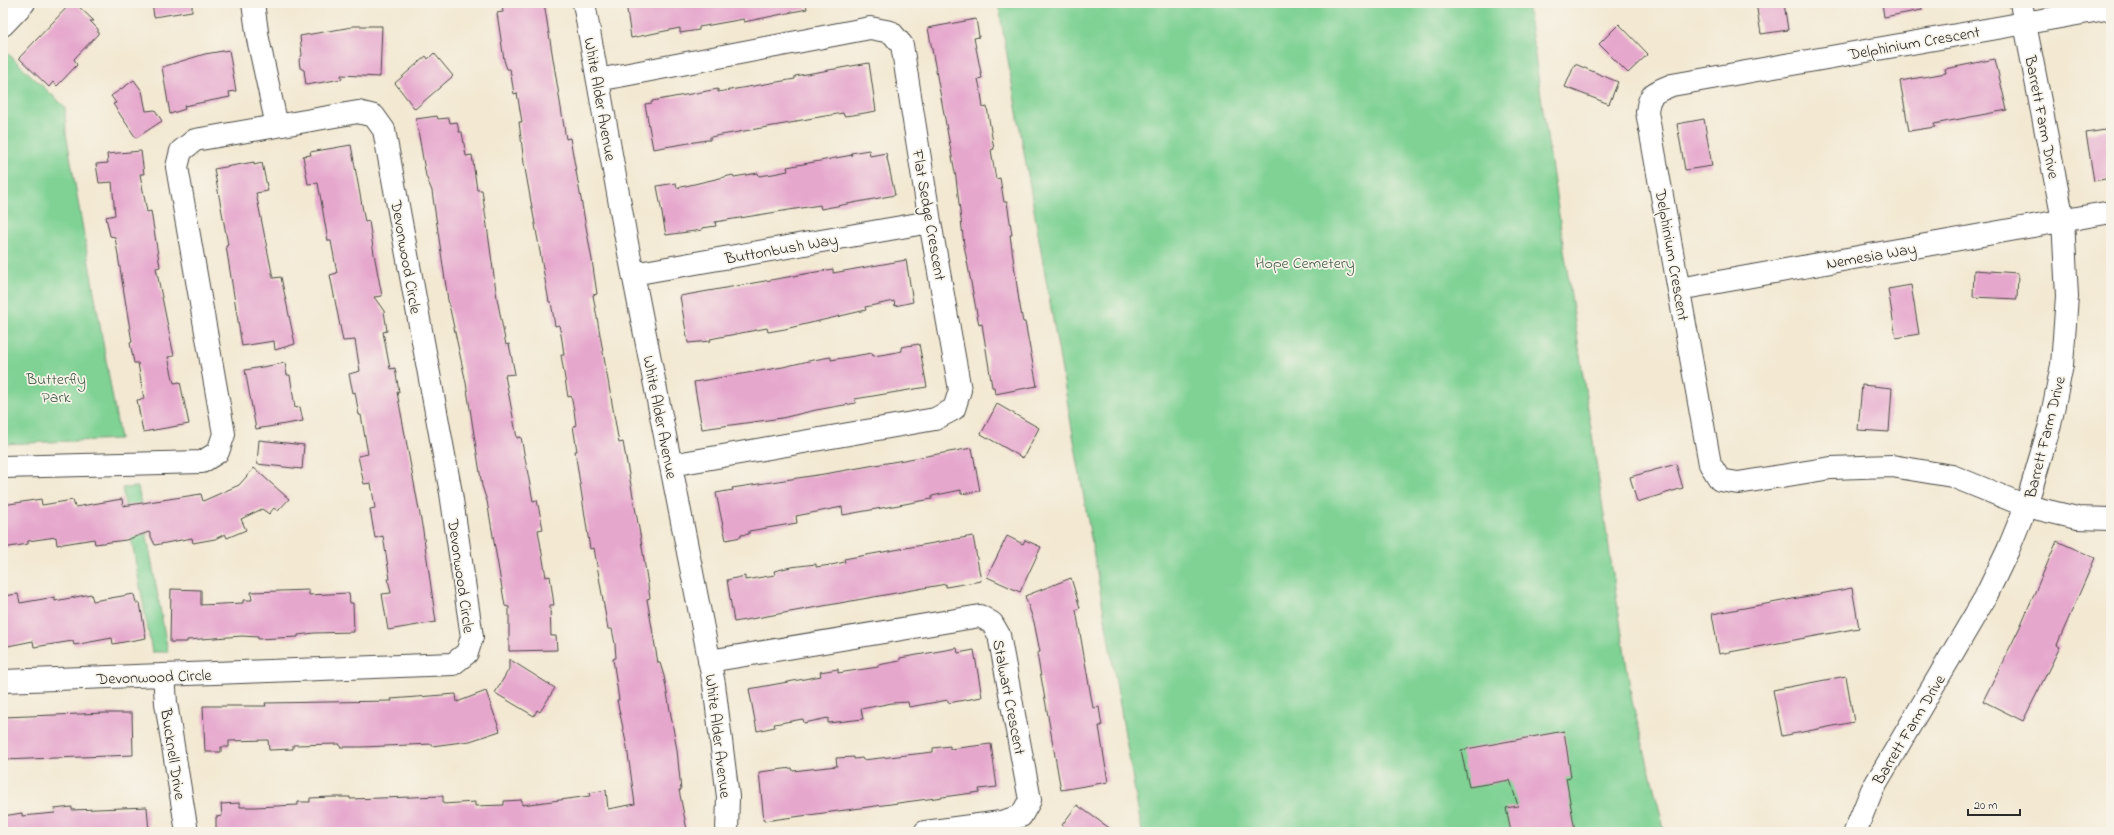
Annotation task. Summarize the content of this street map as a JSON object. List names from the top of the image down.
{
  "streets": {
    "street": [
      "Delphinium Crescent",
      "White Alder Avenue",
      "Barrett Farm Drive",
      "Flat Sedge Crescent",
      "Buttonbush Way",
      "Nemesia Way",
      "Devonwood Circle",
      "Stalwart Crescent",
      "Bucknell Drive"
    ]
  },
  "crossings": [
    ["Delphinium Crescent", "Barrett Farm Drive"],
    ["Delphinium Crescent", "Nemesia Way"],
    ["White Alder Avenue", "Flat Sedge Crescent"],
    ["White Alder Avenue", "Buttonbush Way"],
    ["White Alder Avenue", "Stalwart Crescent"],
    ["Barrett Farm Drive", "Nemesia Way"],
    ["Flat Sedge Crescent", "Buttonbush Way"],
    ["Devonwood Circle", "Bucknell Drive"]
  ],
  "parks": ["Hope Cemetery", "Butterfly Park"],
  "scale_bar": "20 m"
}
